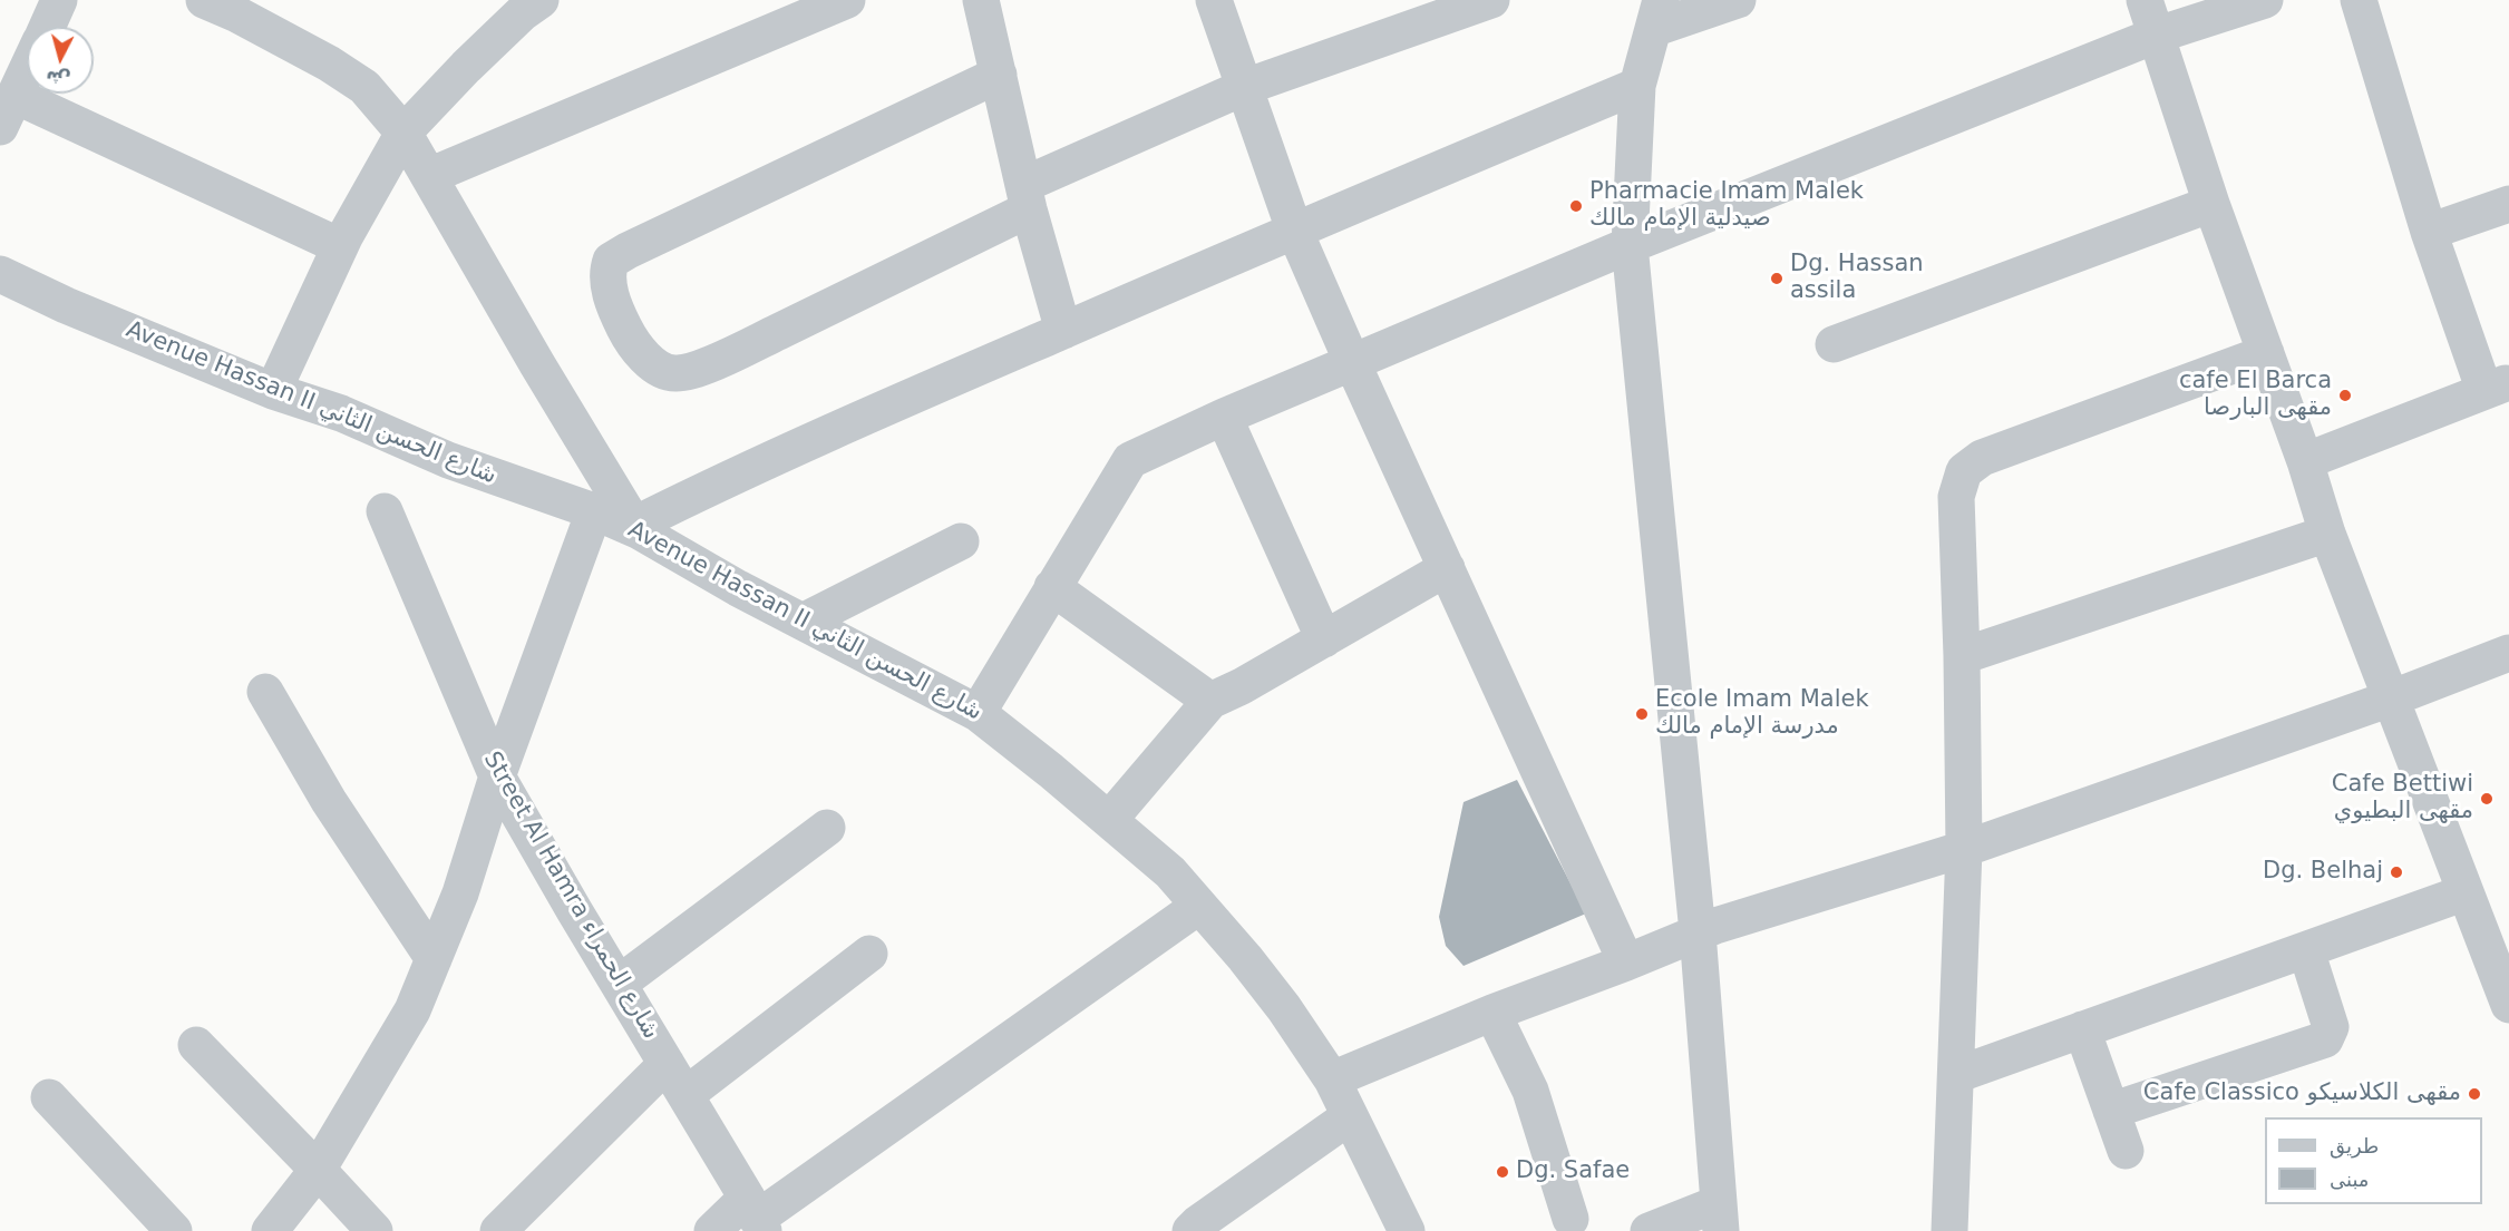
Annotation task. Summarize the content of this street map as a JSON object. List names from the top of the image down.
{
  "streets": {
    "street": ["Avenue Hassan II شارع الحسن الثاني", "Street Al Hamra شارع الحمراء"]
  },
  "places": [
    "Pharmacie Imam Malek صيدلية الإمام مالك",
    "Dg. Hassan assila",
    "cafe El Barca مقهى البارصا",
    "Ecole Imam Malek مدرسة الإمام مالك",
    "Cafe Bettiwi مقهى البطيوي",
    "Dg. Belhaj",
    "Cafe Classico مقهى الكلاسيكو",
    "Dg. Safae"
  ],
  "legend": ["طريق", "مبنى"],
  "north": "bottom"
}
